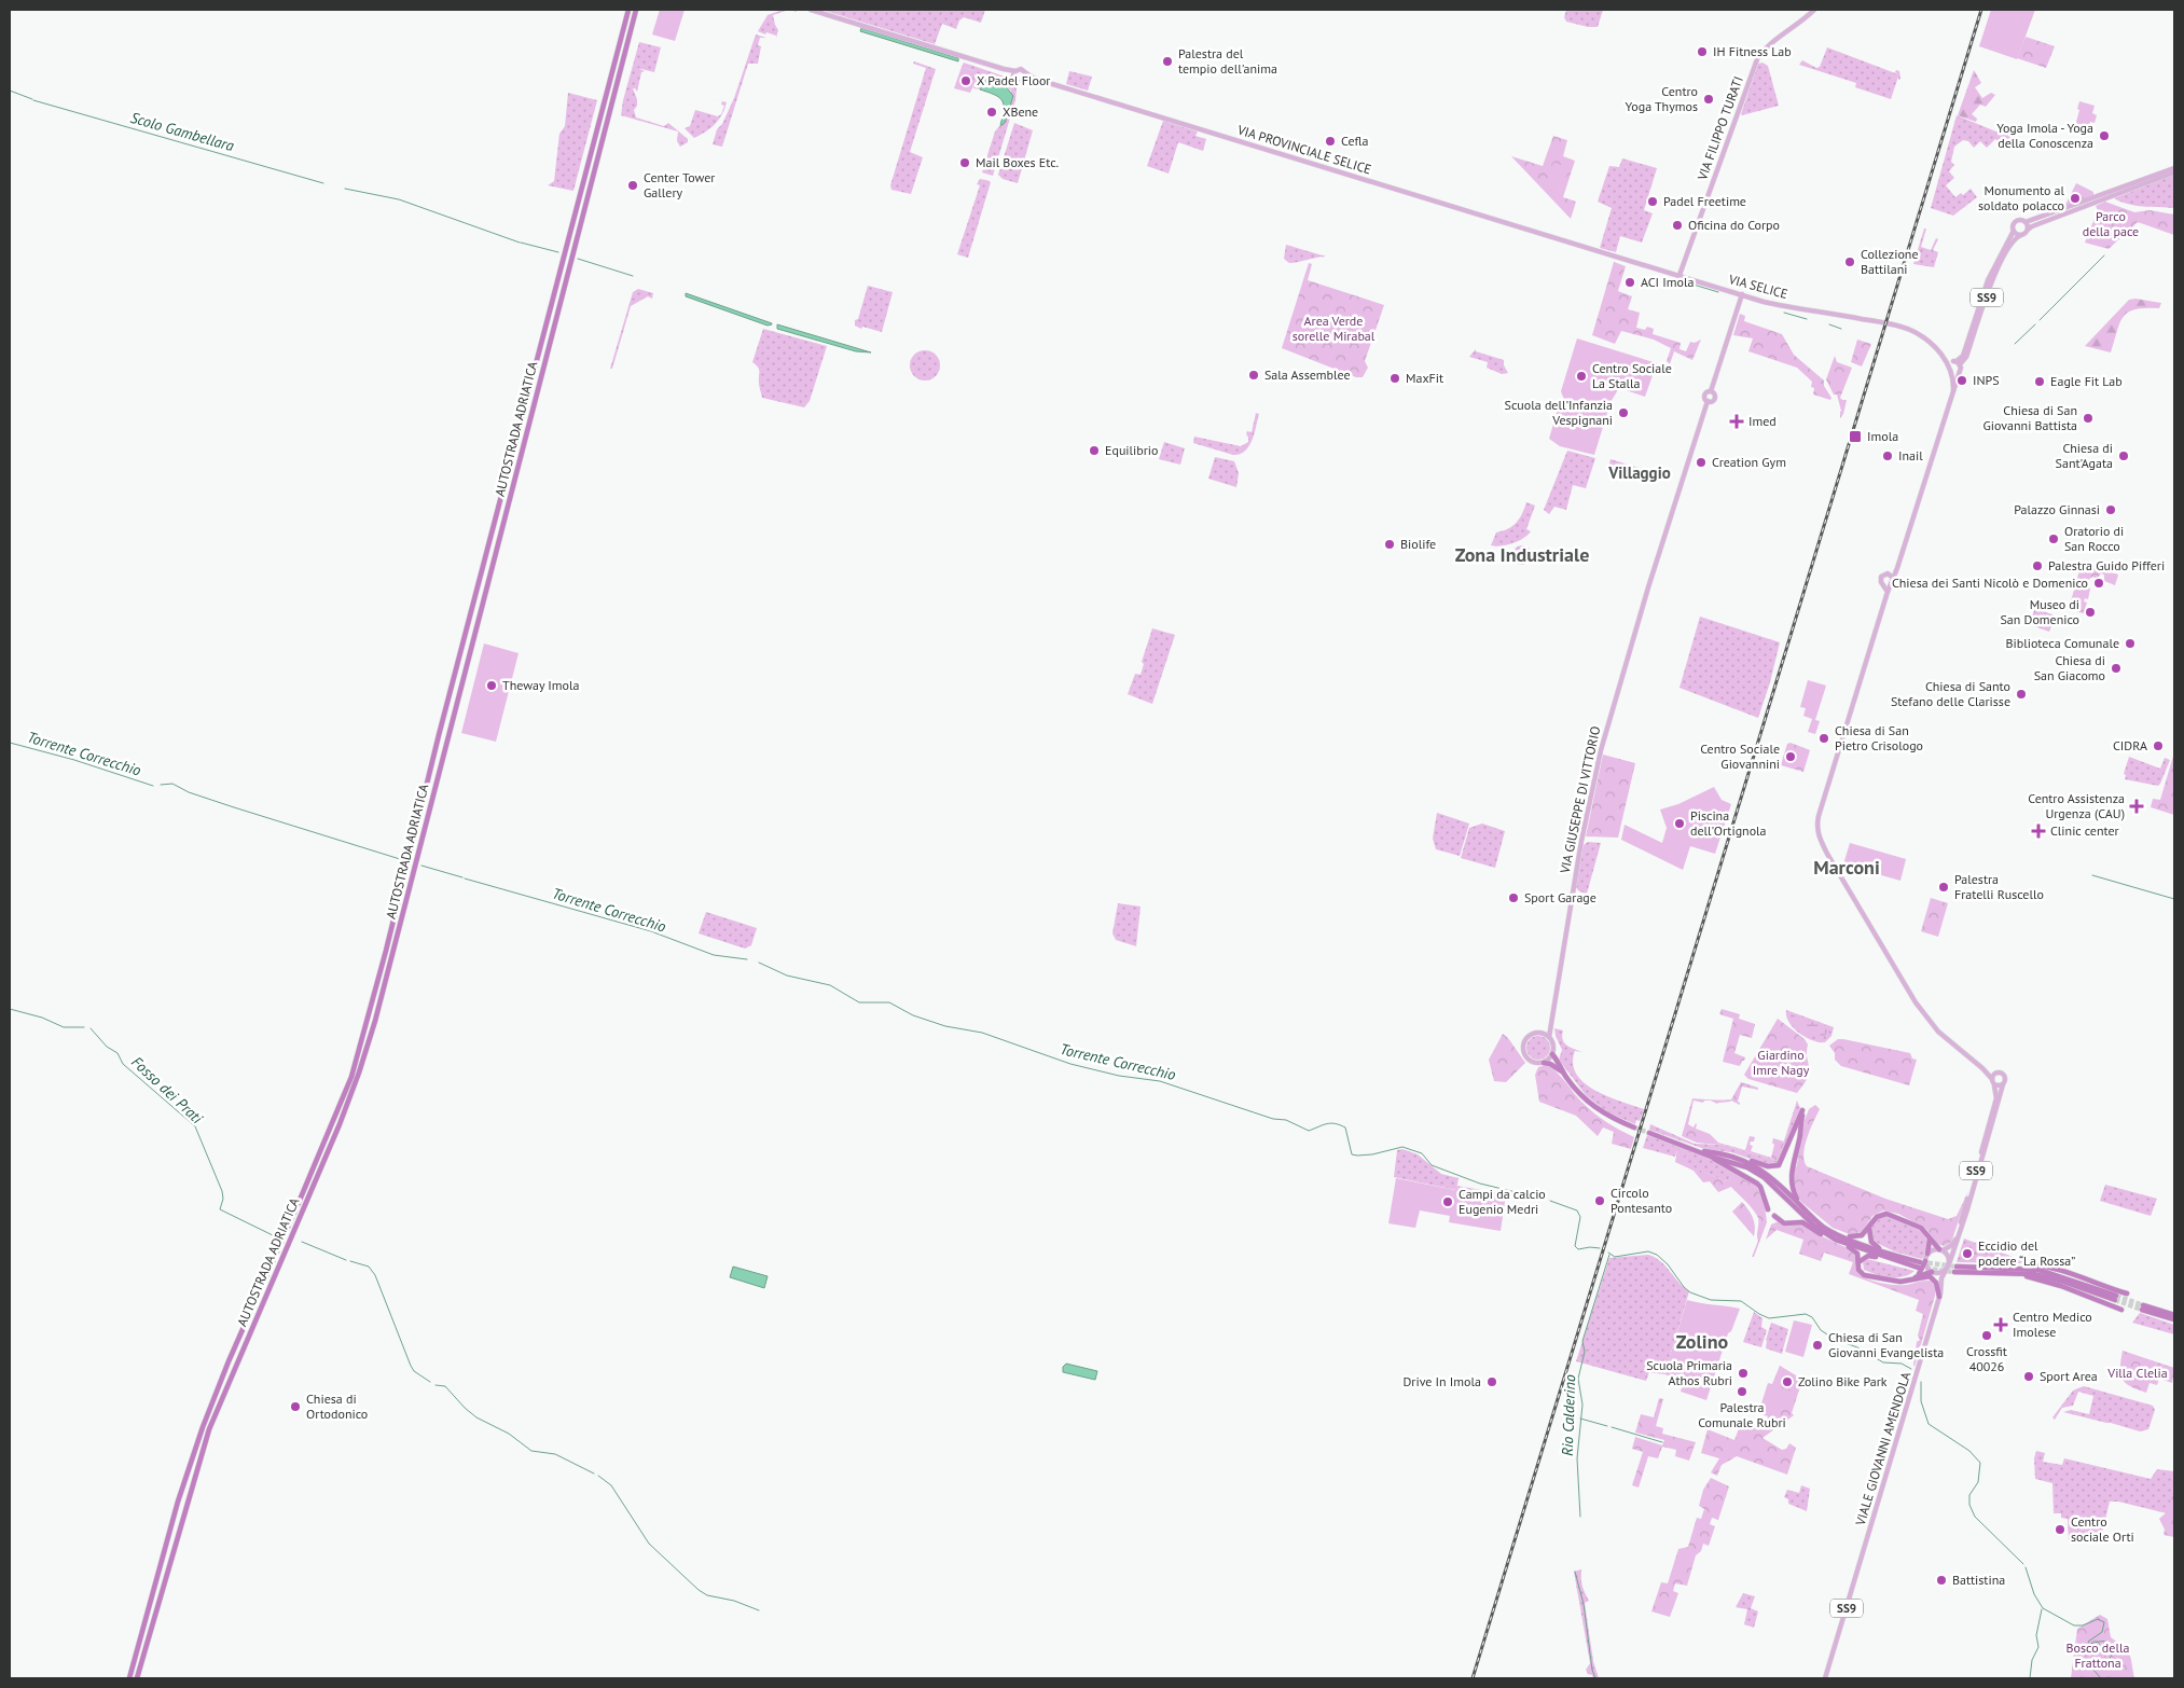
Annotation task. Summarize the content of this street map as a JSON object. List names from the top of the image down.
{
  "streets": {
    "highway": ["AUTOSTRADA ADRIATICA"],
    "main road": [
      "VIA FILIPPO TURATI",
      "VIA PROVINCIALE SELICE",
      "VIA SELICE",
      "SS9",
      "VIA GIUSEPPE DI VITTORIO",
      "VIALE GIOVANNI AMENDOLA"
    ]
  },
  "crossings": [
    ["VIA FILIPPO TURATI", "VIA SELICE"],
    ["VIA PROVINCIALE SELICE", "VIA SELICE"],
    ["VIA SELICE", "SS9"],
    ["VIA SELICE", "VIA GIUSEPPE DI VITTORIO"],
    ["SS9", "VIALE GIOVANNI AMENDOLA"]
  ],
  "districts": [
    "Villaggio",
    "Zona Industriale",
    "Marconi",
    "Zolino"
  ],
  "water": [
    "Scolo Gambellara",
    "Torrente Correcchio",
    "Fosso dei Prati",
    "Rio Calderino"
  ],
  "parks": [
    "Parco della pace",
    "Area Verde sorelle Mirabal",
    "Giardino Imre Nagy",
    "Villa Clelia",
    "Bosco della Frattona"
  ],
  "places": {
    "other": [
      "IH Fitness Lab",
      "Palestra del tempio dell'anima",
      "X Padel Floor",
      "Centro Yoga Thymos",
      "XBene",
      "Yoga Imola - Yoga della Conoscenza",
      "Cefla",
      "Mail Boxes Etc.",
      "Center Tower Gallery",
      "Monumento al soldato polacco",
      "Padel Freetime",
      "Oficina do Corpo",
      "Collezione Battilani",
      "ACI Imola",
      "Sala Assemblee",
      "Centro Sociale La Stalla",
      "MaxFit",
      "INPS",
      "Eagle Fit Lab",
      "Scuola dell'Infanzia Vespignani",
      "Chiesa di San Giovanni Battista",
      "Equilibrio",
      "Inail",
      "Chiesa di Sant'Agata",
      "Creation Gym",
      "Palazzo Ginnasi",
      "Oratorio di San Rocco",
      "Biolife",
      "Palestra Guido Pifferi",
      "Chiesa dei Santi Nicolò e Domenico",
      "Museo di San Domenico",
      "Biblioteca Comunale",
      "Chiesa di San Giacomo",
      "Theway Imola",
      "Chiesa di Santo Stefano delle Clarisse",
      "Chiesa di San Pietro Crisologo",
      "CIDRA",
      "Centro Sociale Giovannini",
      "Piscina dell'Ortignola",
      "Palestra Fratelli Ruscello",
      "Sport Garage",
      "Circolo Pontesanto",
      "Campi da calcio Eugenio Medri",
      "Eccidio del podere “La Rossa”",
      "Crossfit 40026",
      "Chiesa di San Giovanni Evangelista",
      "Scuola Primaria Athos Rubri",
      "Sport Area",
      "Drive In Imola",
      "Zolino Bike Park",
      "Palestra Comunale Rubri",
      "Chiesa di Ortodonico",
      "Centro sociale Orti",
      "Battistina"
    ],
    "health": [
      "Imed",
      "Centro Assistenza Urgenza (CAU)",
      "Clinic center",
      "Centro Medico Imolese"
    ],
    "transit": ["Imola"]
  }
}
